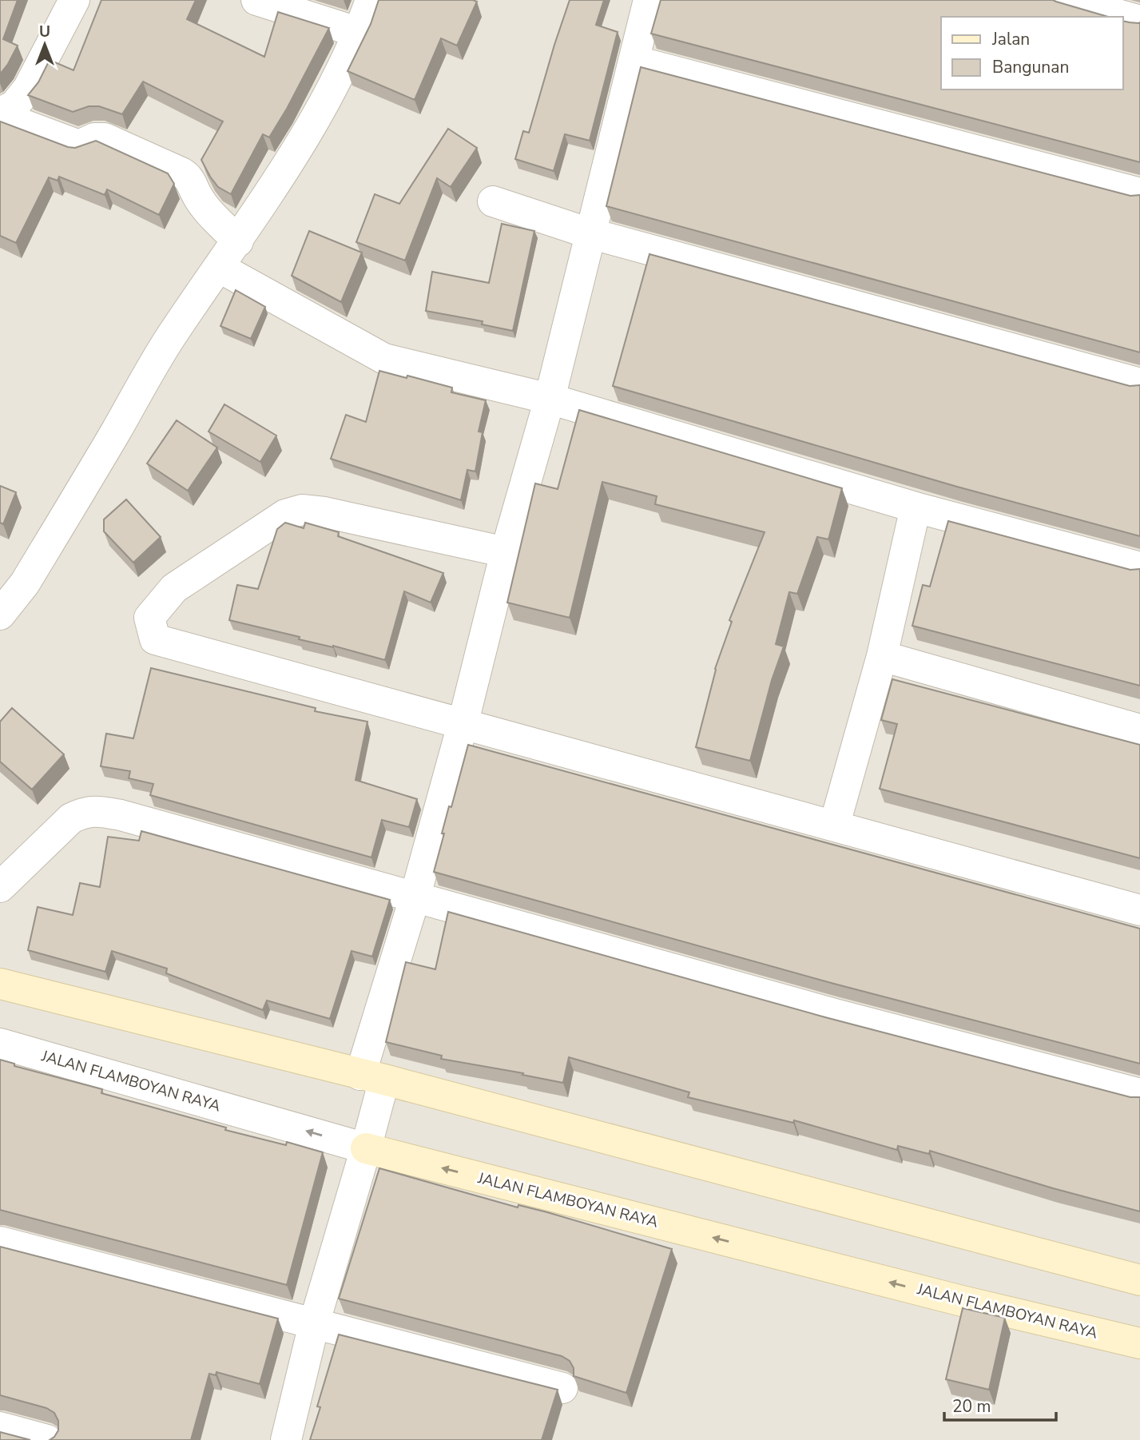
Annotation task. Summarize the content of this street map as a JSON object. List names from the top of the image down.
{
  "streets": {
    "street": ["JALAN FLAMBOYAN RAYA"]
  },
  "legend": ["Jalan", "Bangunan"],
  "scale_bar": "20 m",
  "north": "top"
}
